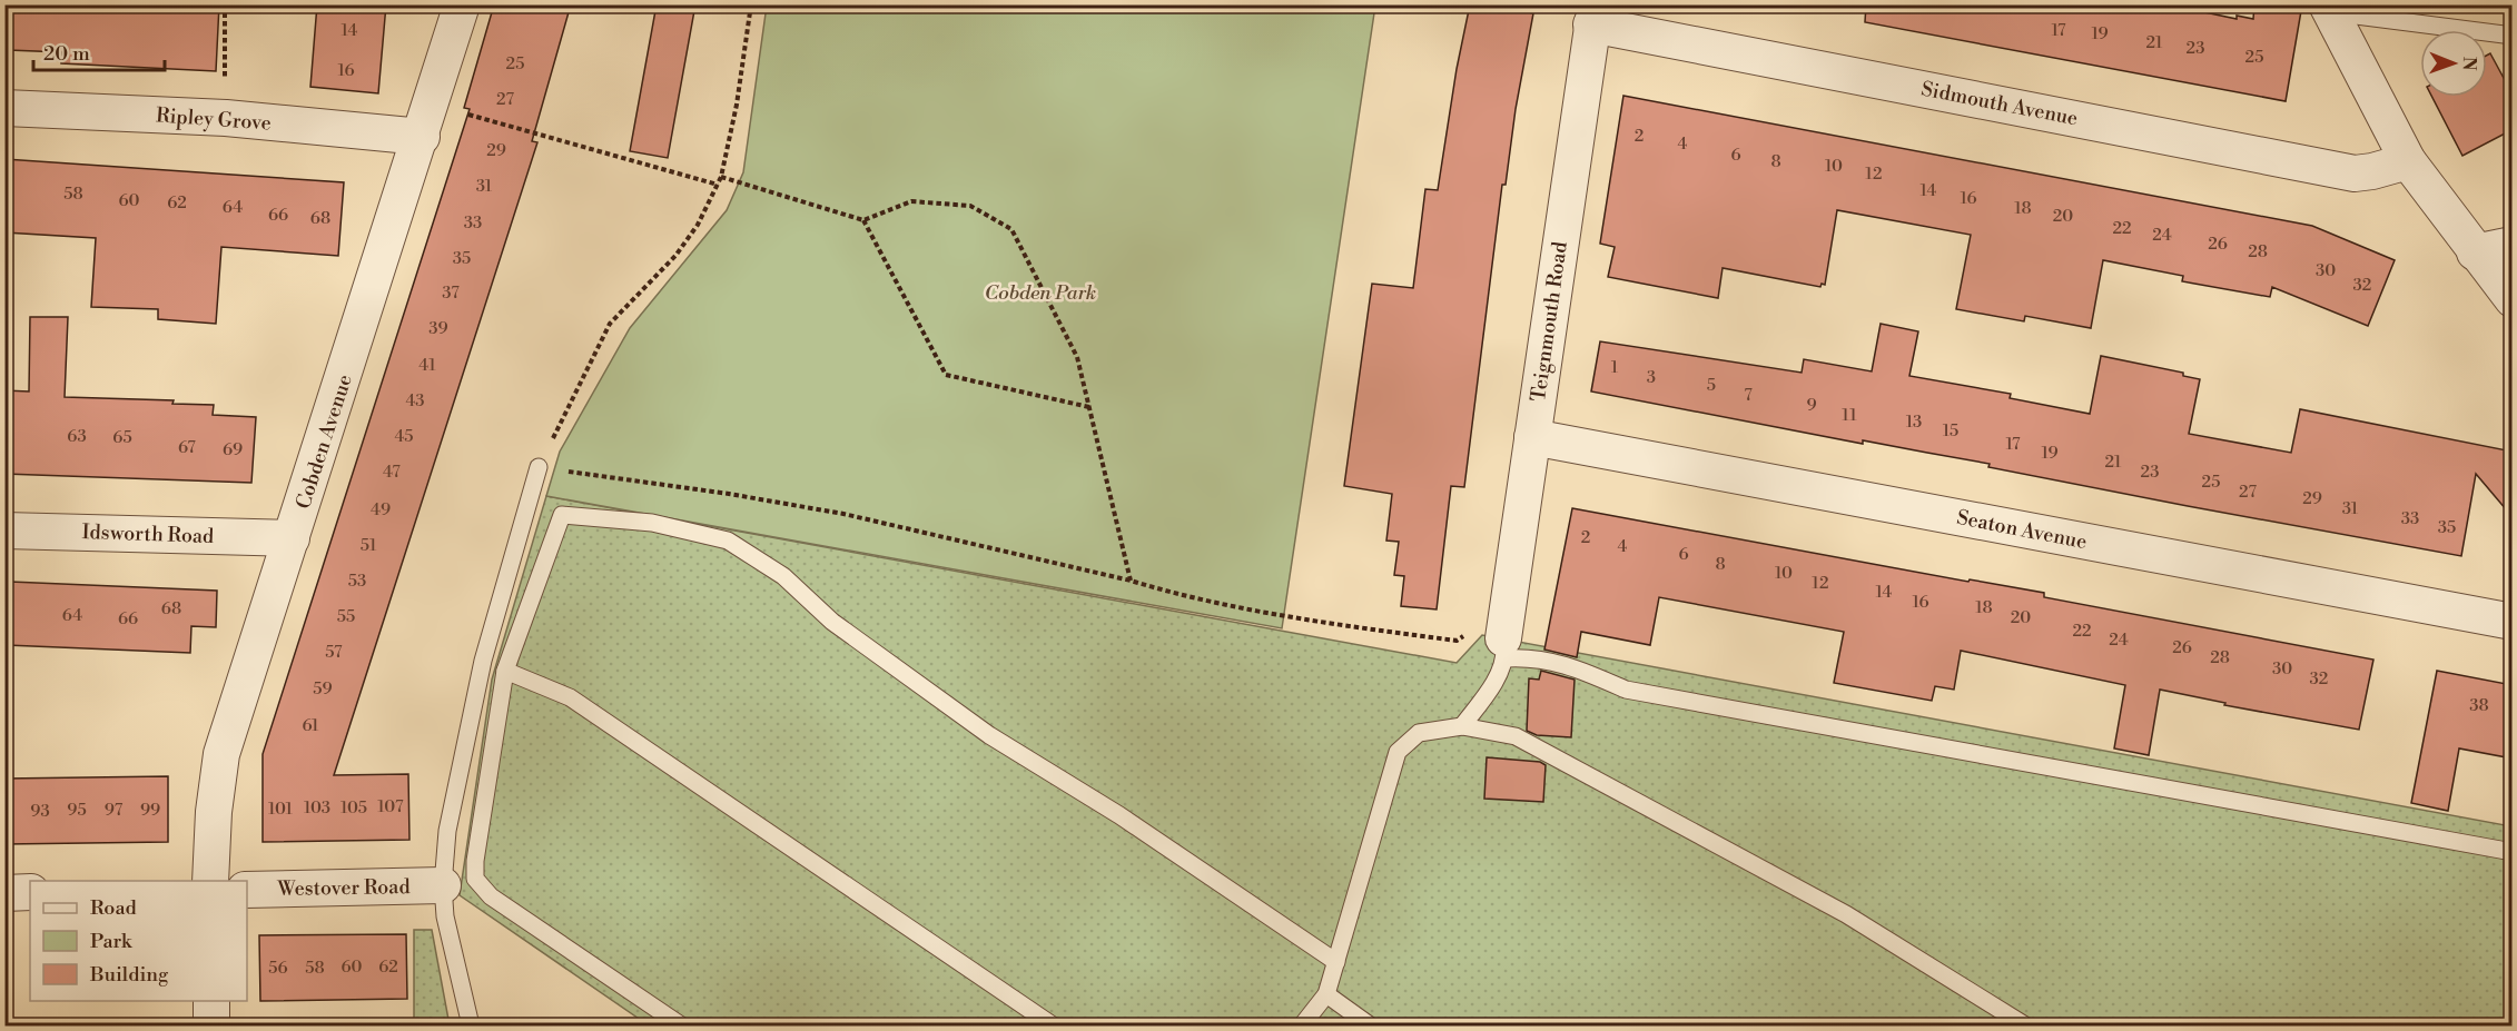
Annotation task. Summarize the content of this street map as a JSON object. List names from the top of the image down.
{
  "streets": {
    "street": [
      "Sidmouth Avenue",
      "Ripley Grove",
      "Teignmouth Road",
      "Cobden Avenue",
      "Seaton Avenue",
      "Idsworth Road",
      "Westover Road"
    ]
  },
  "crossings": [
    ["Sidmouth Avenue", "Teignmouth Road"],
    ["Ripley Grove", "Cobden Avenue"],
    ["Teignmouth Road", "Seaton Avenue"],
    ["Cobden Avenue", "Idsworth Road"]
  ],
  "parks": ["Cobden Park"],
  "house_numbers": [
    "14",
    "17",
    "19",
    "21",
    "23",
    "25",
    "25",
    "16",
    "27",
    "2",
    "4",
    "29",
    "6",
    "8",
    "10",
    "12",
    "31",
    "14",
    "58",
    "16",
    "60",
    "62",
    "64",
    "18",
    "66",
    "20",
    "68",
    "33",
    "22",
    "24",
    "26",
    "28",
    "35",
    "30",
    "32",
    "37",
    "39",
    "41",
    "1",
    "3",
    "5",
    "7",
    "43",
    "9",
    "11",
    "13",
    "15",
    "63",
    "45",
    "65",
    "17",
    "67",
    "69",
    "19",
    "21",
    "47",
    "23",
    "25",
    "27",
    "29",
    "31",
    "49",
    "33",
    "35",
    "2",
    "51",
    "4",
    "6",
    "8",
    "10",
    "53",
    "12",
    "14",
    "16",
    "18",
    "68",
    "64",
    "55",
    "20",
    "66",
    "22",
    "24",
    "26",
    "57",
    "28",
    "30",
    "32",
    "59",
    "38",
    "61",
    "107",
    "103",
    "105",
    "101",
    "95",
    "97",
    "99",
    "93",
    "60",
    "62",
    "56",
    "58"
  ],
  "legend": ["Road", "Park", "Building"],
  "scale_bar": "20 m",
  "north": "right"
}
